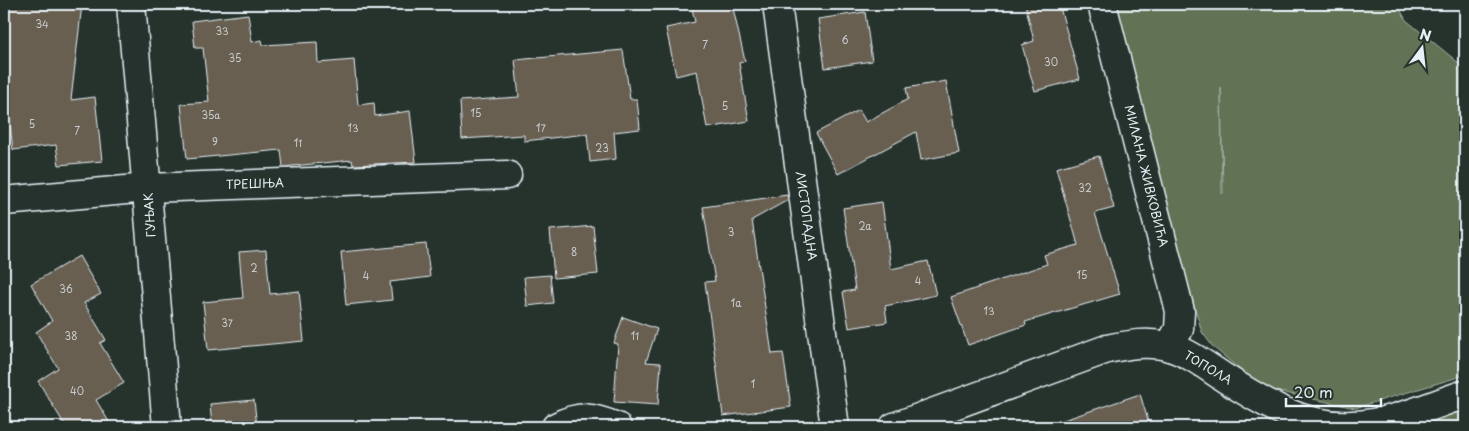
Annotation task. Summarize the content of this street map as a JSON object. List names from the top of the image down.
{
  "streets": {
    "street": [
      "МИЛАНА ЖИВКОВИЋА",
      "ТРЕШЊА",
      "ГУЊАК",
      "ЛИСТОПАДНА",
      "ТОПОЛА"
    ]
  },
  "crossings": [
    ["МИЛАНА ЖИВКОВИЋА", "ТОПОЛА"],
    ["ТРЕШЊА", "ГУЊАК"]
  ],
  "house_numbers": [
    "34",
    "33",
    "6",
    "7",
    "35",
    "30",
    "5",
    "15",
    "35a",
    "5",
    "13",
    "17",
    "7",
    "9",
    "11",
    "23",
    "32",
    "2a",
    "3",
    "8",
    "2",
    "15",
    "4",
    "4",
    "36",
    "1a",
    "13",
    "37",
    "38",
    "11",
    "1",
    "40"
  ],
  "scale_bar": "20 m",
  "north": "top"
}
